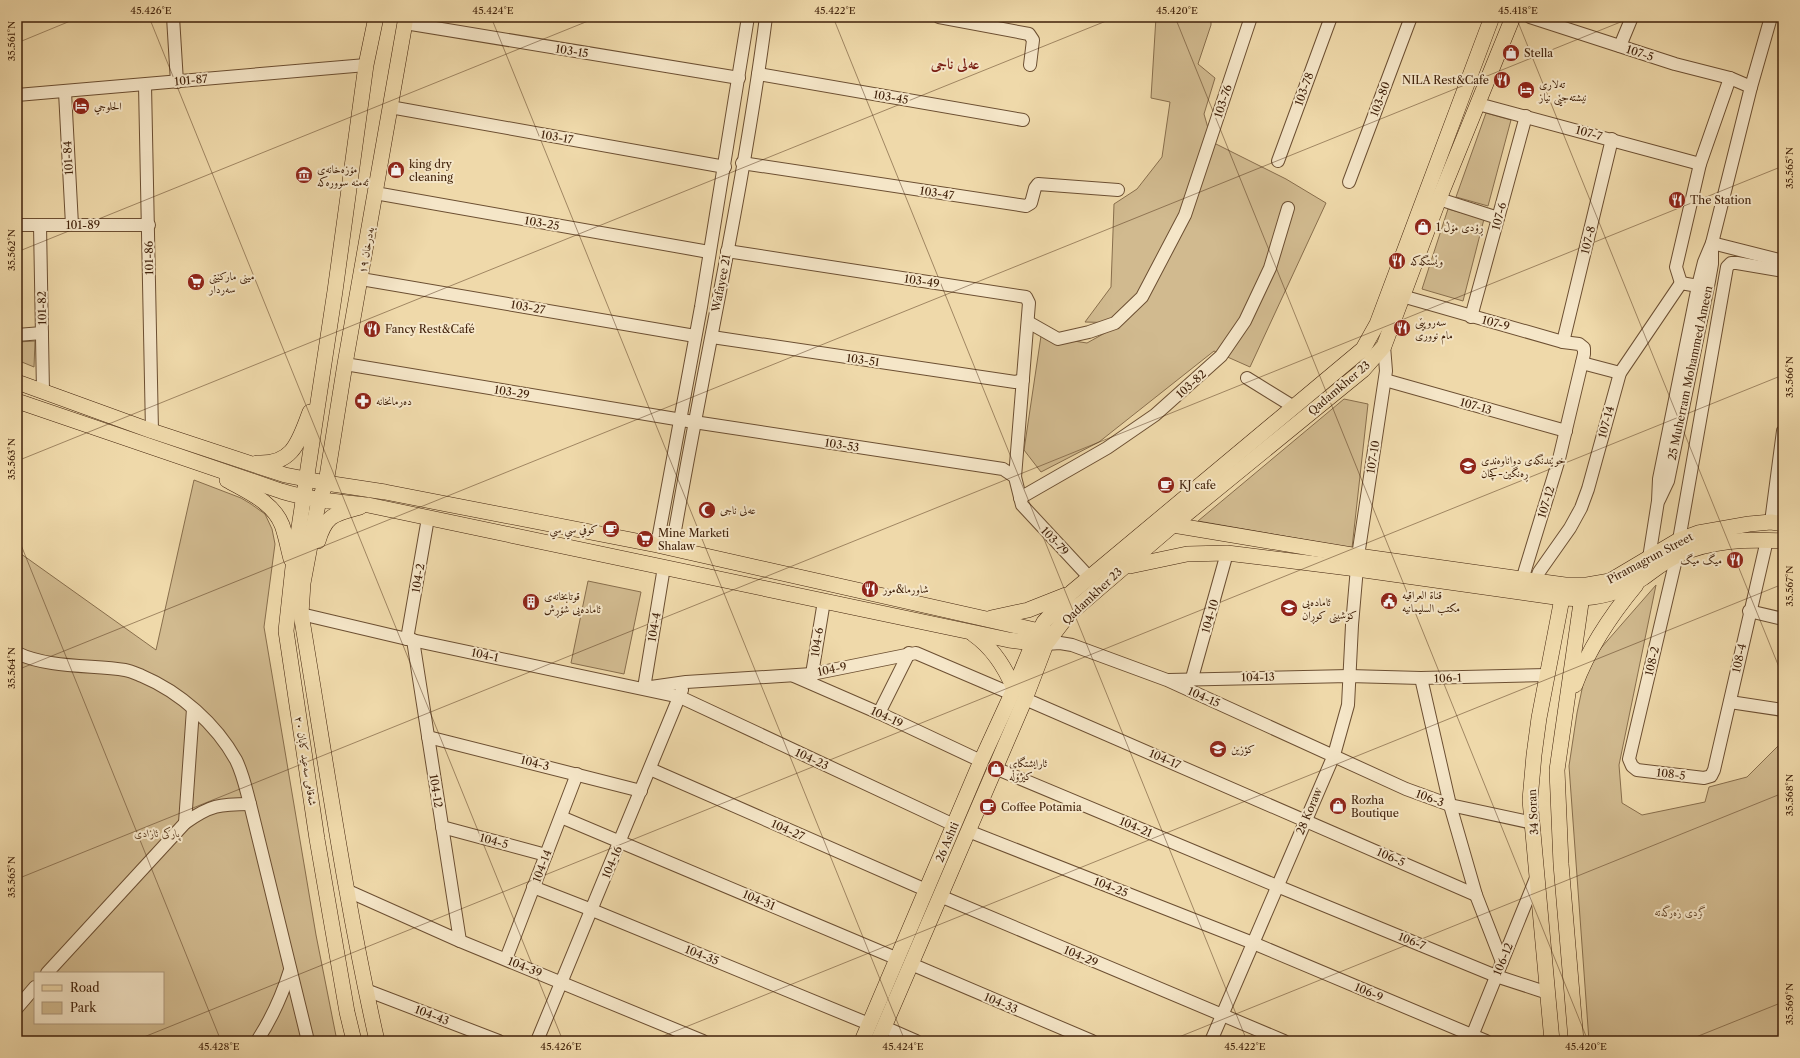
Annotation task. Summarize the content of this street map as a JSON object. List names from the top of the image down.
{
  "streets": {
    "main road": [
      "بەدرخان ١٩",
      "Qadamkher 23",
      "Piramagrun Street",
      "شەقامی سەعید کابان ٢٠",
      "34 Soran",
      "26 Ashti"
    ],
    "street": [
      "103-15",
      "107-5",
      "101-87",
      "103-78",
      "103-45",
      "103-80",
      "103-76",
      "107-7",
      "103-17",
      "101-84",
      "103-47",
      "107-6",
      "103-25",
      "101-89",
      "107-8",
      "101-86",
      "103-49",
      "Wafayee 21",
      "103-27",
      "101-82",
      "107-9",
      "103-51",
      "25 Muherram Mohammed Ameen",
      "103-82",
      "103-29",
      "107-13",
      "107-14",
      "103-53",
      "107-10",
      "107-12",
      "103-79",
      "104-2",
      "104-10",
      "104-4",
      "104-6",
      "104-1",
      "108-4",
      "108-2",
      "104-9",
      "104-13",
      "106-1",
      "104-15",
      "104-19",
      "104-23",
      "104-17",
      "104-3",
      "108-5",
      "104-12",
      "106-3",
      "28 Koraw",
      "104-21",
      "104-27",
      "104-5",
      "106-5",
      "104-16",
      "104-14",
      "104-25",
      "104-31",
      "106-7",
      "104-35",
      "104-29",
      "106-12",
      "104-39",
      "106-9",
      "104-33",
      "104-43"
    ]
  },
  "crossings": [
    ["103-15", "بەدرخان ١٩"],
    ["103-15", "Wafayee 21"],
    ["107-5", "25 Muherram Mohammed Ameen"],
    ["101-87", "101-84"],
    ["101-87", "101-86"],
    ["103-45", "Wafayee 21"],
    ["103-76", "103-49"],
    ["107-7", "107-6"],
    ["107-7", "107-8"],
    ["107-7", "Qadamkher 23"],
    ["103-17", "بەدرخان ١٩"],
    ["103-17", "Wafayee 21"],
    ["101-84", "101-89"],
    ["103-47", "Wafayee 21"],
    ["107-6", "107-9"],
    ["103-25", "بەدرخان ١٩"],
    ["103-25", "Wafayee 21"],
    ["101-89", "101-86"],
    ["101-89", "101-82"],
    ["107-8", "107-9"],
    ["بەدرخان ١٩", "103-27"],
    ["بەدرخان ١٩", "103-29"],
    ["بەدرخان ١٩", "شەقامی سەعید کابان ٢٠"],
    ["103-49", "Wafayee 21"],
    ["103-49", "103-51"],
    ["103-49", "103-82"],
    ["103-49", "103-53"],
    ["103-49", "103-79"],
    ["Wafayee 21", "103-27"],
    ["Wafayee 21", "103-51"],
    ["Wafayee 21", "103-29"],
    ["Wafayee 21", "103-53"],
    ["107-9", "Qadamkher 23"],
    ["107-9", "107-12"],
    ["25 Muherram Mohammed Ameen", "Piramagrun Street"],
    ["103-82", "103-79"],
    ["Qadamkher 23", "107-10"],
    ["Qadamkher 23", "103-79"],
    ["Qadamkher 23", "104-15"],
    ["Qadamkher 23", "26 Ashti"],
    ["103-29", "103-53"],
    ["107-13", "107-10"],
    ["107-13", "107-12"],
    ["107-14", "107-12"],
    ["107-10", "28 Koraw"],
    ["Piramagrun Street", "108-4"],
    ["Piramagrun Street", "108-2"],
    ["Piramagrun Street", "34 Soran"],
    ["104-2", "104-1"],
    ["104-2", "104-12"],
    ["104-10", "104-13"],
    ["104-4", "104-1"],
    ["104-6", "104-9"],
    ["104-6", "104-19"],
    ["104-1", "104-23"],
    ["104-1", "شەقامی سەعید کابان ٢٠"],
    ["104-1", "104-12"],
    ["104-1", "104-16"],
    ["108-4", "108-5"],
    ["108-2", "108-5"],
    ["104-9", "104-19"],
    ["104-9", "104-17"],
    ["104-9", "26 Ashti"],
    ["104-13", "106-1"],
    ["104-13", "104-15"],
    ["104-13", "28 Koraw"],
    ["106-1", "28 Koraw"],
    ["106-1", "34 Soran"],
    ["104-15", "106-3"],
    ["104-15", "28 Koraw"],
    ["104-15", "26 Ashti"],
    ["104-19", "26 Ashti"],
    ["104-19", "104-16"],
    ["104-23", "26 Ashti"],
    ["104-23", "104-16"],
    ["104-17", "28 Koraw"],
    ["104-17", "26 Ashti"],
    ["104-17", "106-5"],
    ["شەقامی سەعید کابان ٢٠", "104-39"],
    ["شەقامی سەعید کابان ٢٠", "104-43"],
    ["104-3", "104-12"],
    ["104-3", "104-16"],
    ["104-3", "104-14"],
    ["104-12", "104-5"],
    ["104-12", "104-39"],
    ["106-3", "28 Koraw"],
    ["106-3", "34 Soran"],
    ["28 Koraw", "104-21"],
    ["28 Koraw", "106-5"],
    ["28 Koraw", "104-25"],
    ["28 Koraw", "106-7"],
    ["28 Koraw", "104-29"],
    ["28 Koraw", "106-9"],
    ["34 Soran", "106-7"],
    ["34 Soran", "106-12"],
    ["104-21", "26 Ashti"],
    ["104-21", "106-7"],
    ["104-27", "26 Ashti"],
    ["104-27", "104-16"],
    ["104-5", "104-14"],
    ["26 Ashti", "104-25"],
    ["26 Ashti", "104-31"],
    ["26 Ashti", "104-35"],
    ["26 Ashti", "104-29"],
    ["26 Ashti", "104-33"],
    ["104-16", "104-31"],
    ["104-16", "104-35"],
    ["104-16", "104-39"],
    ["104-14", "104-31"],
    ["104-14", "104-35"],
    ["104-14", "104-39"],
    ["104-25", "106-9"],
    ["104-31", "104-33"],
    ["106-7", "106-12"],
    ["106-12", "106-9"]
  ],
  "districts": ["عەلی ناجی"],
  "parks": ["پارکی ئازادی", "گردی زەرگەتە"],
  "places": {
    "shop": [
      "Stella",
      "king dry cleaning",
      "ڕۆدی مۆڵ 1",
      "ئارایشتگای کیژۆڵە",
      "Rozha Boutique"
    ],
    "restaurant": [
      "NILA Rest&Cafe",
      "The Station",
      "وێستگەکە",
      "سەروپێی مام نووری",
      "Fancy Rest&Café",
      "میگ میگ",
      "شاورما&مور"
    ],
    "hotel": ["تەلاری نیشتەجێی نیاز", "الحلوجي"],
    "museum": ["مۆزەخانەی ئەمنە سوورەکە"],
    "supermarket": ["مینی مارکێتی سەردار", "Mine Marketi Shalaw"],
    "pharmacy": ["دەرمانخانە"],
    "school or university": ["خوێندنگەی دواناوەندی ڕەنگین-کچان", "ئامادەیی کۆشینی کوڕان", "كؤزين"],
    "cafe": ["KJ cafe", "كوفي سي سي", "Coffee Potamia"],
    "mosque": ["عەلی ناجی"],
    "public building": ["قناة العراقيه مكتب السليمانيه"],
    "building": ["قوتابخانەی ئامادەیی شۆڕش"]
  },
  "legend": ["Road", "Park"],
  "coordinates": [
    "45.426°E",
    "45.424°E",
    "45.422°E",
    "45.420°E",
    "45.418°E",
    "35.561°N",
    "35.565°N",
    "35.562°N",
    "35.566°N",
    "35.563°N",
    "35.567°N",
    "35.564°N",
    "35.568°N",
    "35.569°N",
    "45.428°E"
  ]
}
